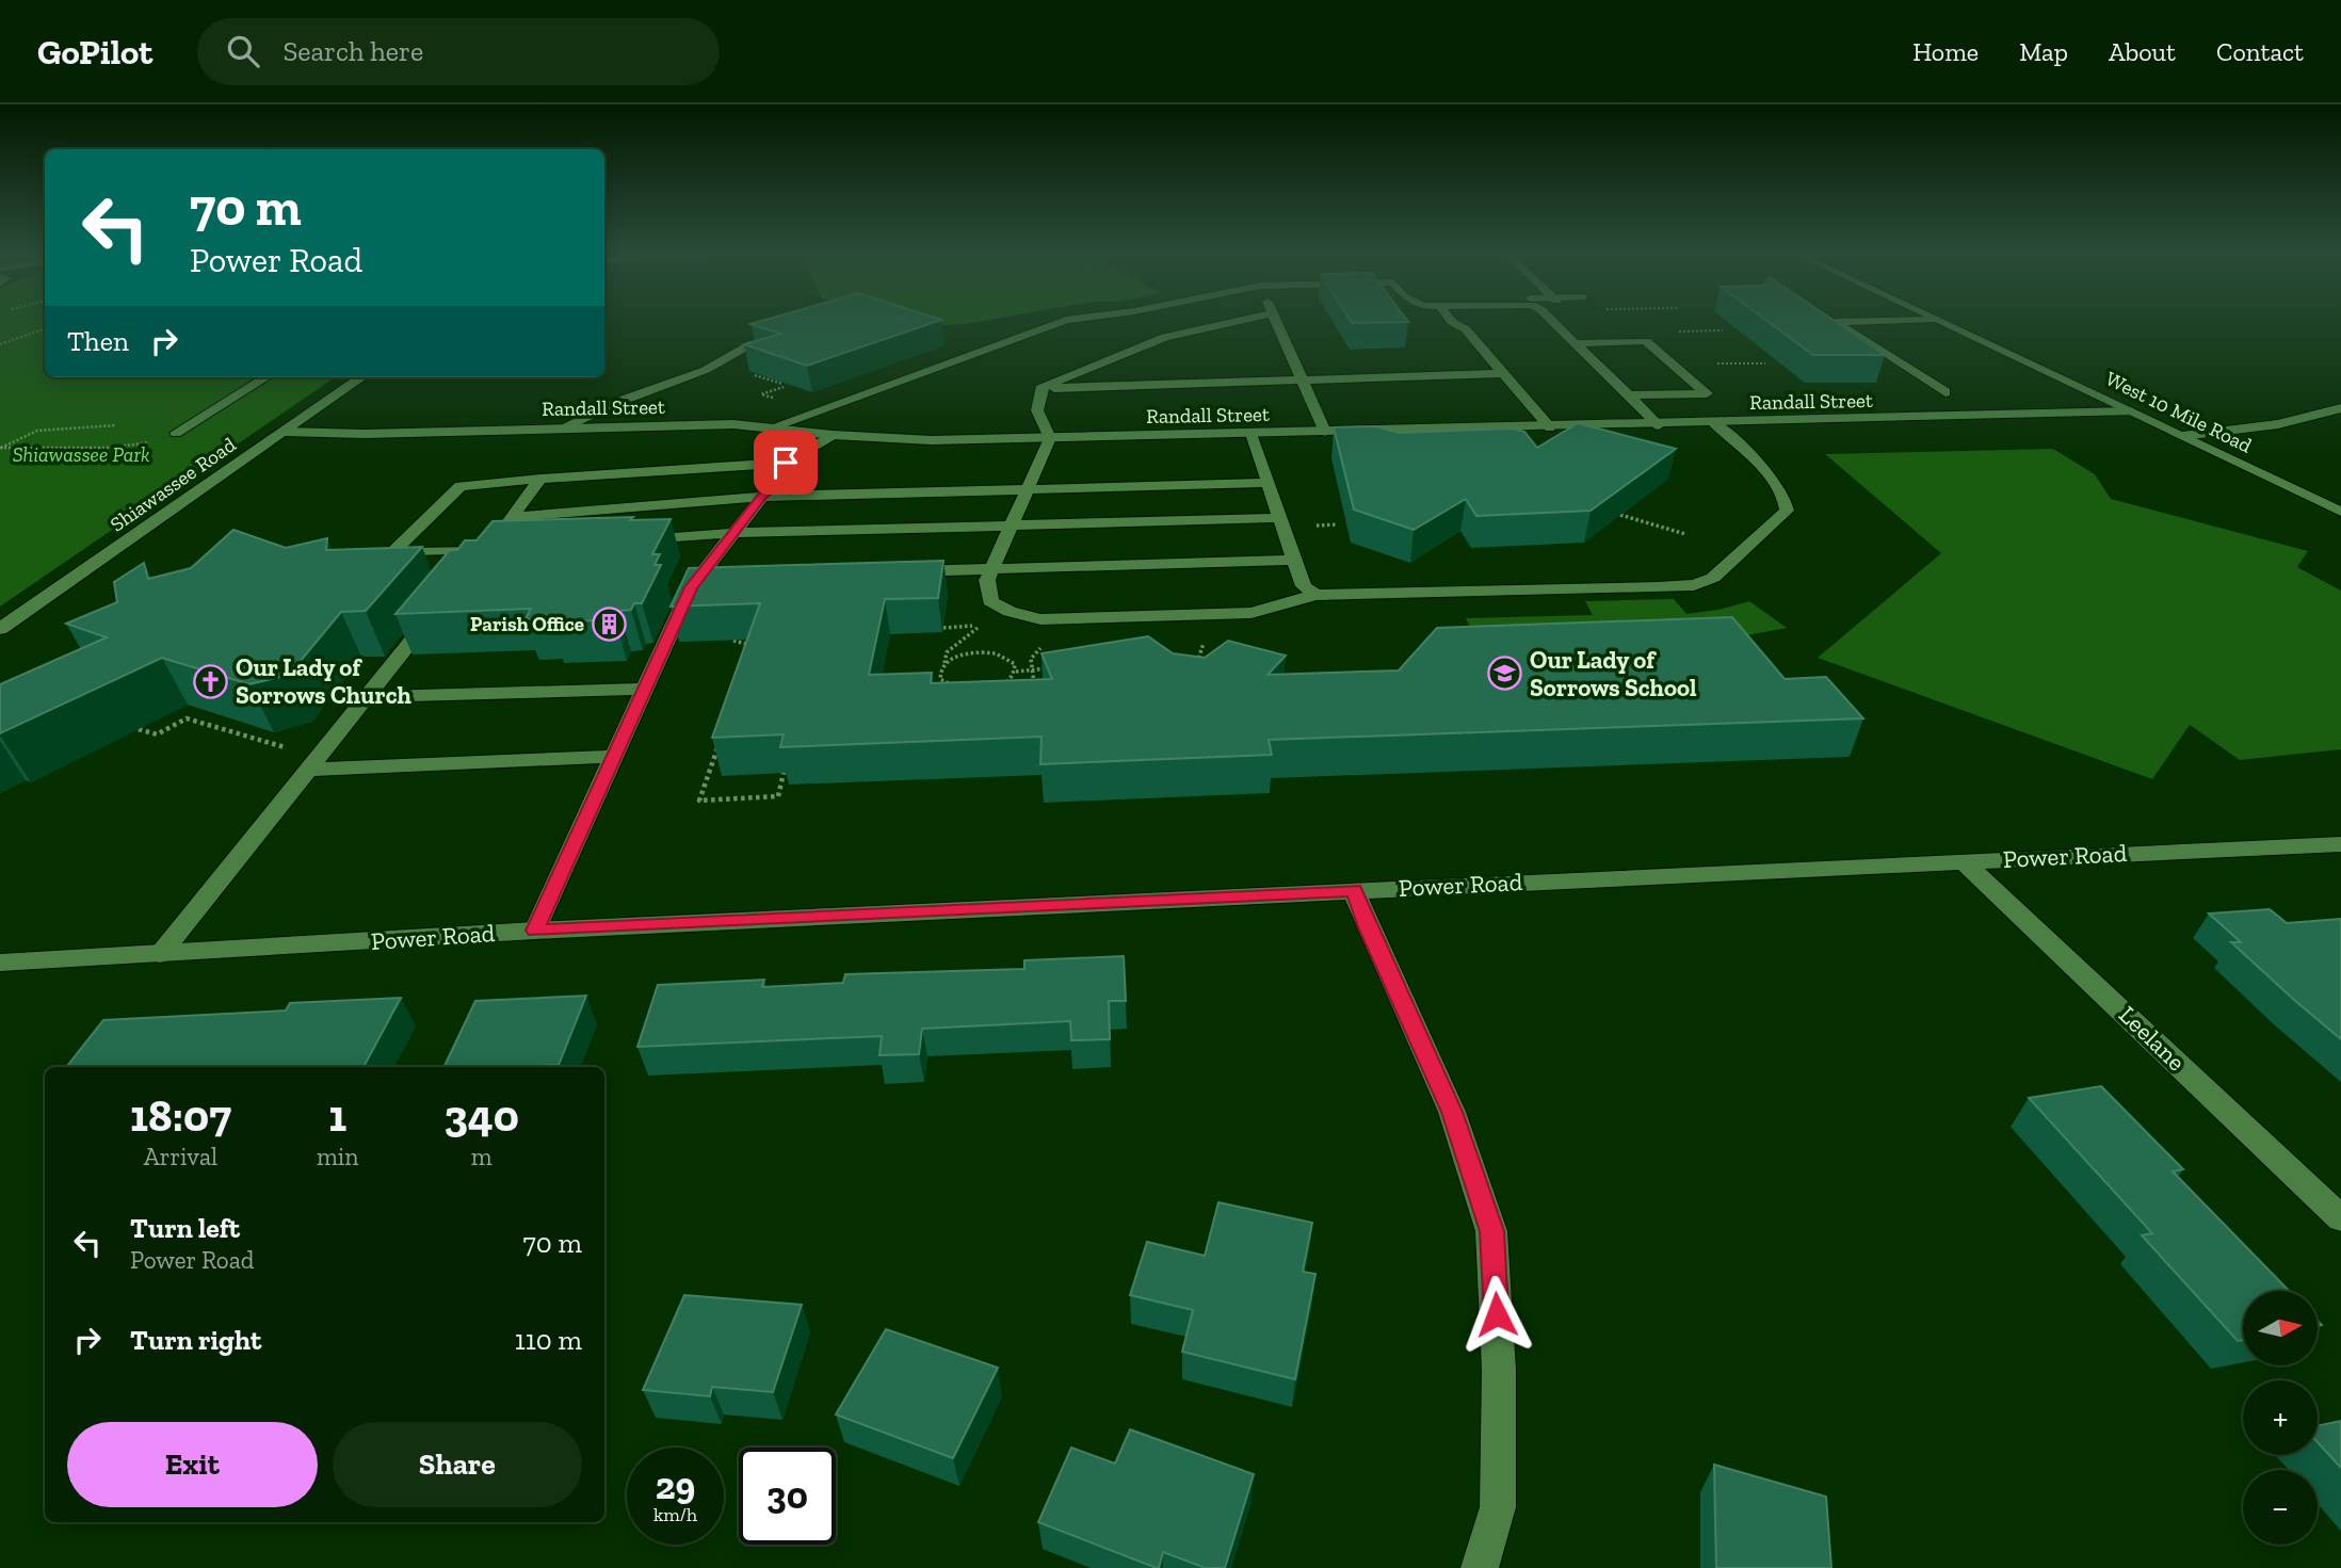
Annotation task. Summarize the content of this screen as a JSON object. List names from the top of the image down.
{
  "streets": {
    "street": [
      "Randall Street",
      "West 10 Mile Road",
      "Shiawassee Road",
      "Power Road",
      "Leelane"
    ]
  },
  "crossings": [
    ["Randall Street", "West 10 Mile Road"],
    ["Randall Street", "Shiawassee Road"],
    ["Power Road", "Leelane"]
  ],
  "parks": ["Shiawassee Park"],
  "places": {
    "building": ["Parish Office"],
    "school or university": ["Our Lady of Sorrows School"],
    "church": ["Our Lady of Sorrows Church"]
  },
  "north": "right",
  "page": {
    "header": "GoPilot",
    "search": "Search here",
    "nav": [
      "Home",
      "Map",
      "About",
      "Contact"
    ],
    "turn": ["70 m", "Power Road"],
    "then": "Then",
    "eta": [
      "18:07",
      "Arrival",
      "1",
      "min",
      "340",
      "m"
    ],
    "list": [
      {
        "name": "Turn left",
        "note": "Power Road",
        "value": "70 m"
      },
      {
        "name": "Turn right",
        "value": "110 m"
      }
    ],
    "map_buttons": ["+", "−"],
    "buttons": ["Exit", "Share"],
    "speed": "29 km/h",
    "limit": "30"
  }
}
